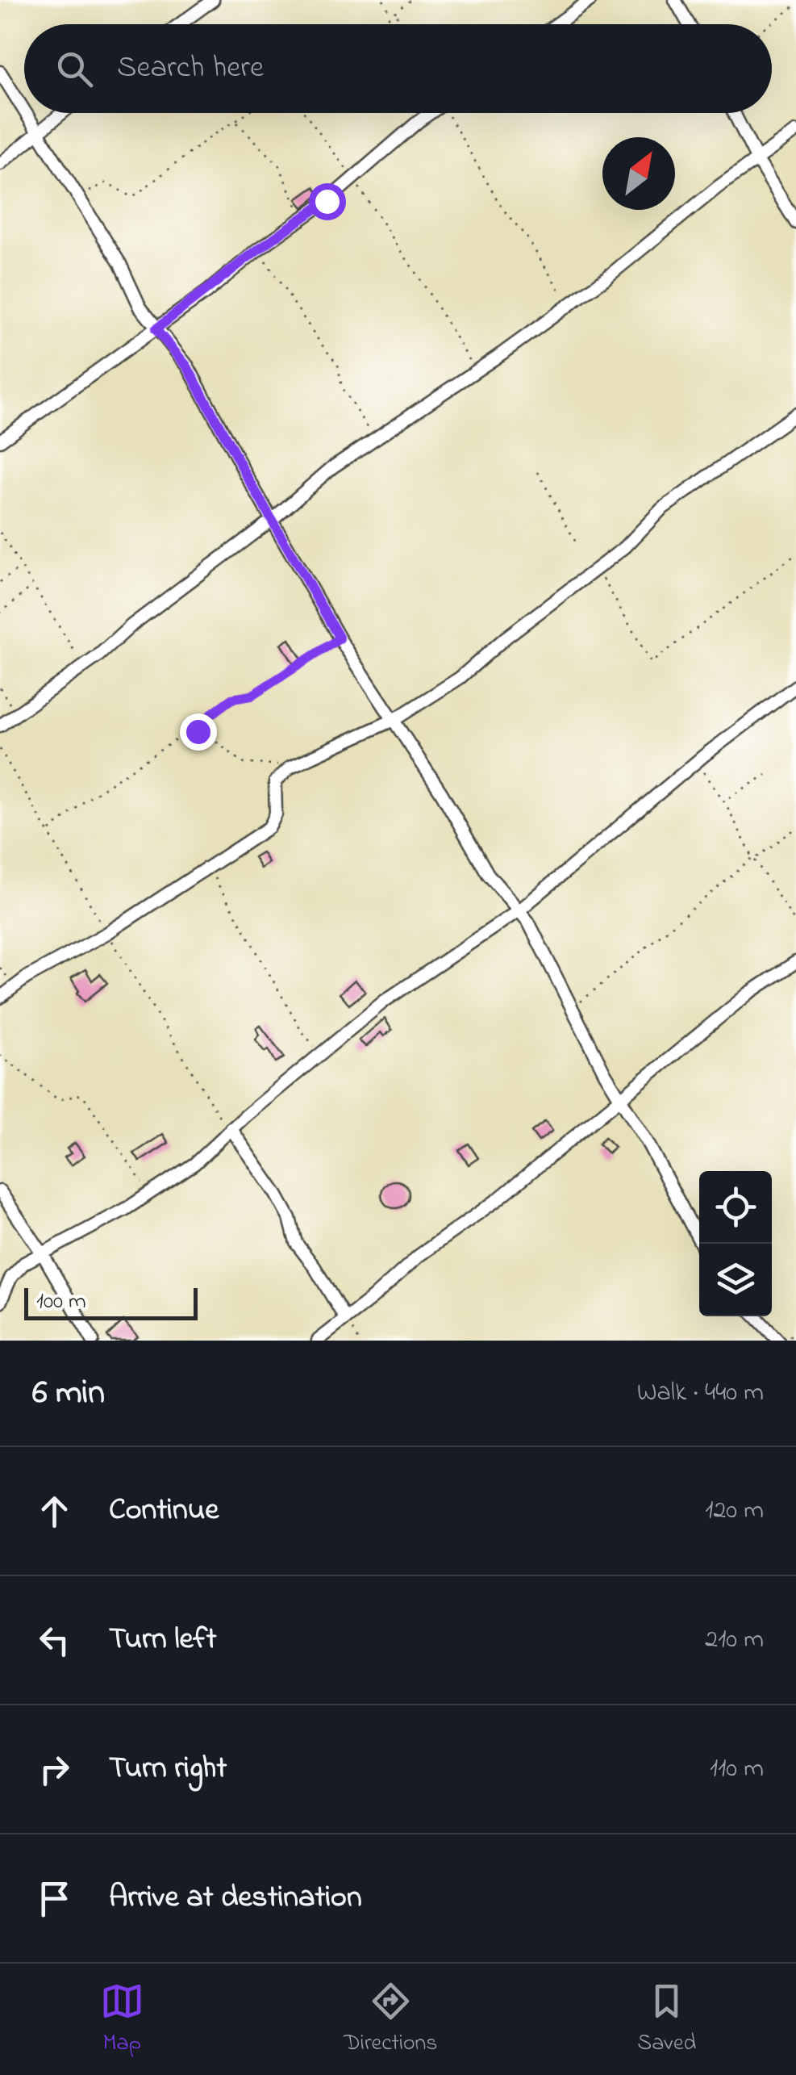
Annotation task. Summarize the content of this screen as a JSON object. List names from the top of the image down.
{
  "scale_bar": "100 m",
  "north": "top right",
  "page": {
    "search": "Search here",
    "scale": "100 m",
    "heading": ["6 min", "Walk · 440 m"],
    "list": [
      ["Continue", "120 m"],
      ["Turn left", "210 m"],
      ["Turn right", "110 m"],
      "Arrive at destination"
    ],
    "nav": ["Map", "Directions", "Saved"]
  }
}
